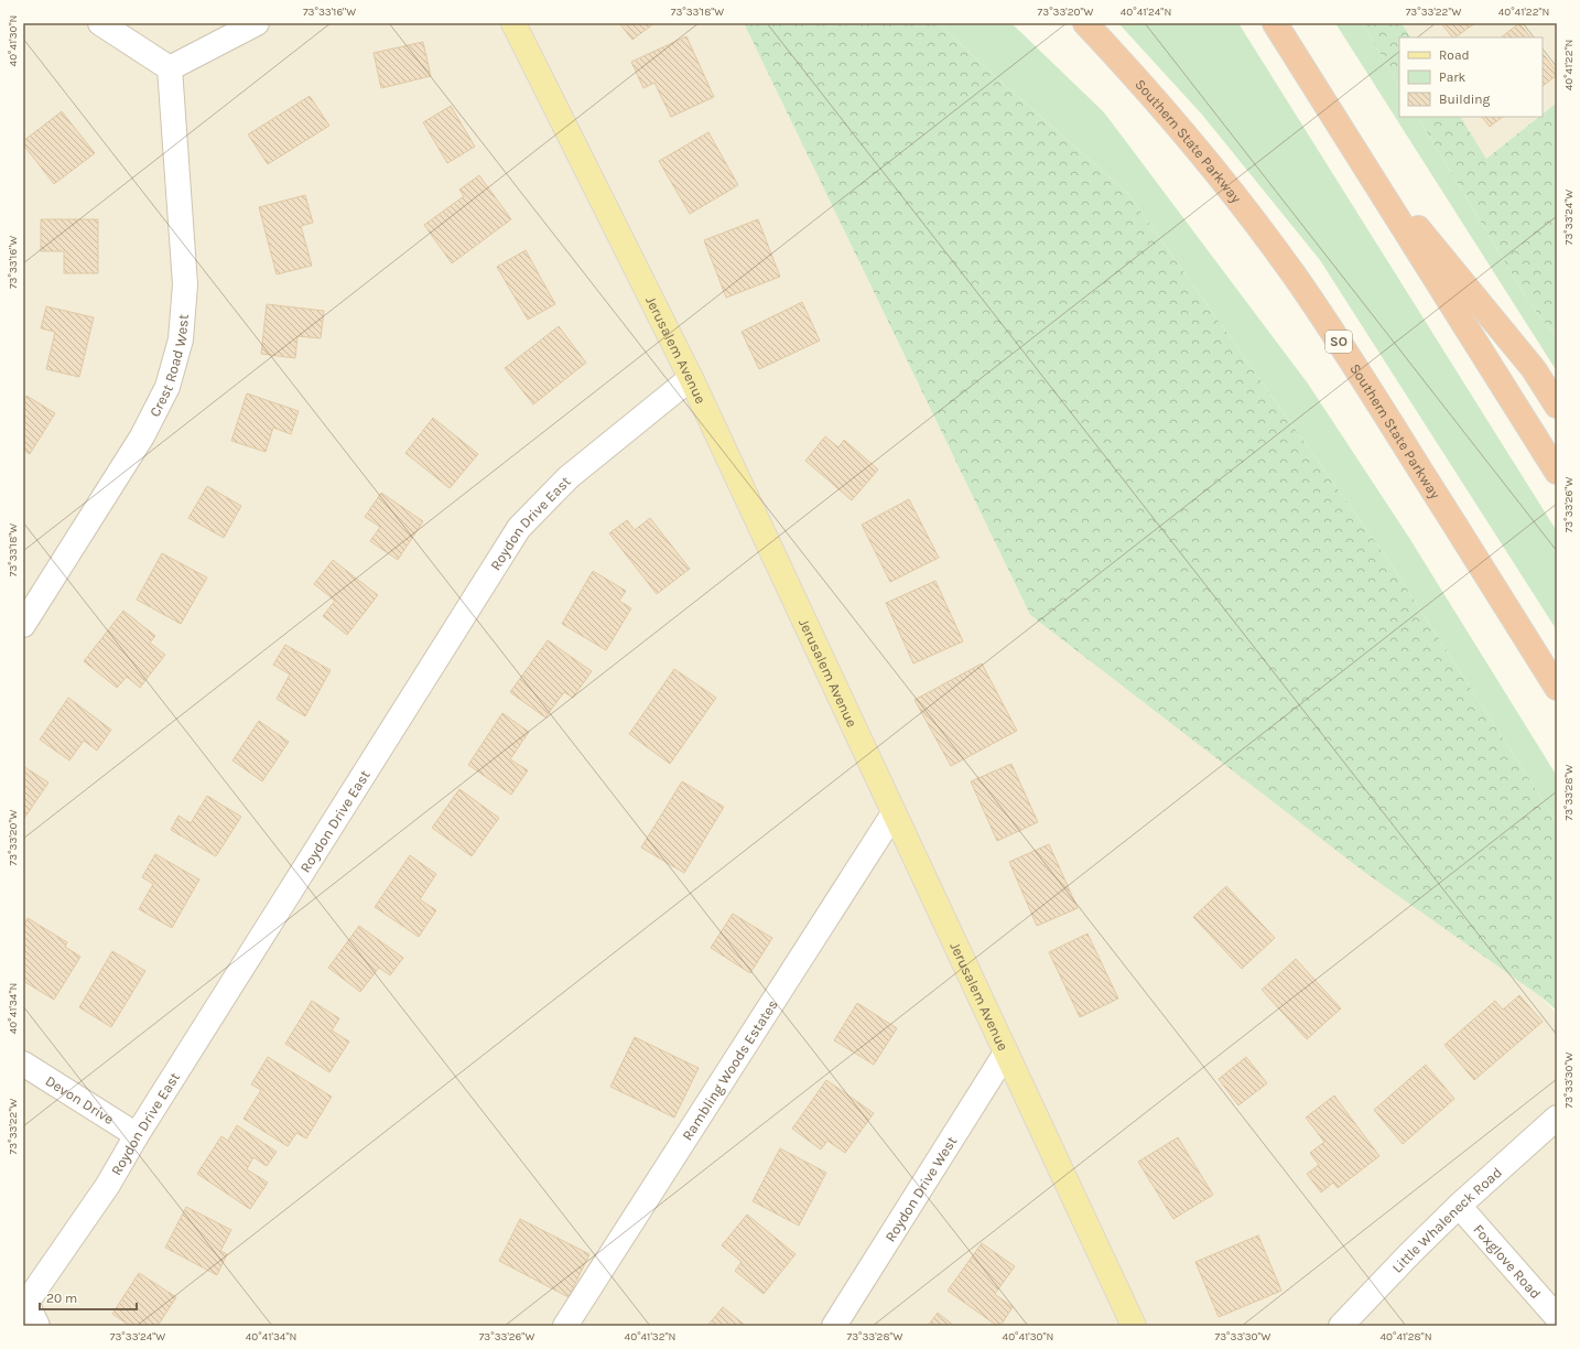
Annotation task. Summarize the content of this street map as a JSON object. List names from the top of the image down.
{
  "streets": {
    "highway": ["Southern State Parkway", "SO"],
    "main road": ["Jerusalem Avenue"],
    "street": [
      "Crest Road West",
      "Roydon Drive East",
      "Rambling Woods Estates",
      "Devon Drive",
      "Roydon Drive West",
      "Little Whaleneck Road",
      "Foxglove Road"
    ]
  },
  "crossings": [
    ["Jerusalem Avenue", "Roydon Drive East"],
    ["Jerusalem Avenue", "Rambling Woods Estates"],
    ["Jerusalem Avenue", "Roydon Drive West"],
    ["Roydon Drive East", "Devon Drive"],
    ["Little Whaleneck Road", "Foxglove Road"]
  ],
  "legend": ["Road", "Park", "Building"],
  "scale_bar": "20 m",
  "coordinates": [
    "73°33'16\"W",
    "73°33'18\"W",
    "73°33'20\"W",
    "40°41'24\"N",
    "73°33'22\"W",
    "40°41'22\"N",
    "40°41'30\"N",
    "73°33'24\"W",
    "73°33'26\"W",
    "73°33'28\"W",
    "40°41'34\"N",
    "73°33'30\"W",
    "40°41'32\"N",
    "40°41'28\"N"
  ]
}
